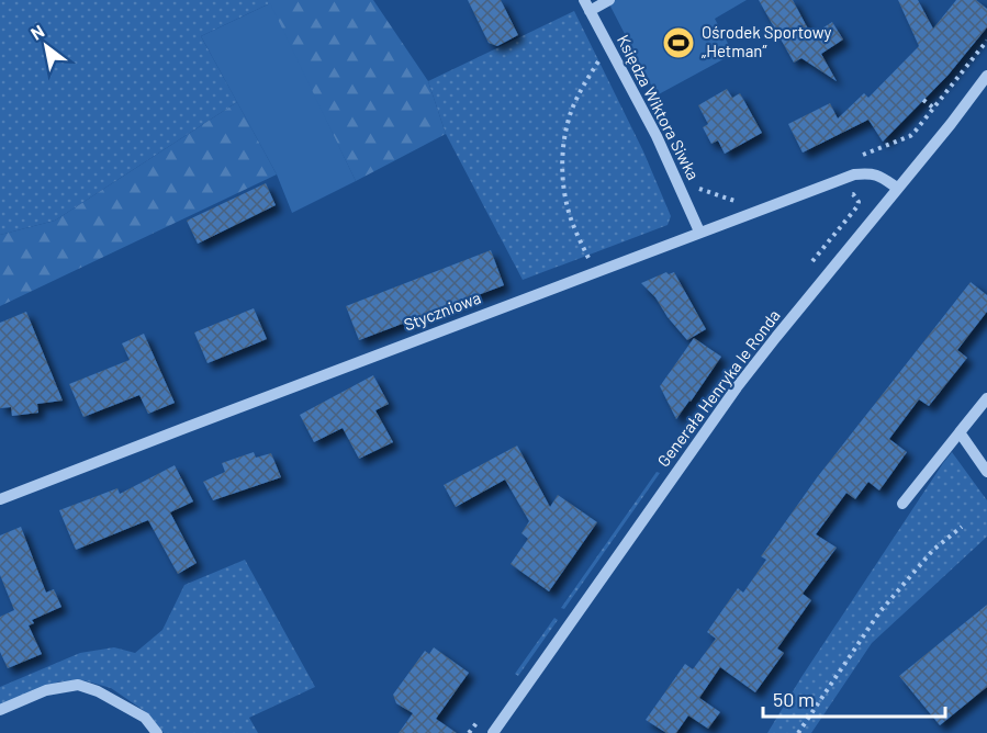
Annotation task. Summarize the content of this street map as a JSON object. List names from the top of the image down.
{
  "streets": {
    "street": ["Księdza Wiktora Siwka", "Styczniowa", "Generała Henryka le Ronda"]
  },
  "crossings": [
    ["Księdza Wiktora Siwka", "Styczniowa"],
    ["Styczniowa", "Generała Henryka le Ronda"]
  ],
  "places": {
    "sports": ["Ośrodek Sportowy „Hetman”"]
  },
  "scale_bar": "50 m",
  "north": "top left"
}
